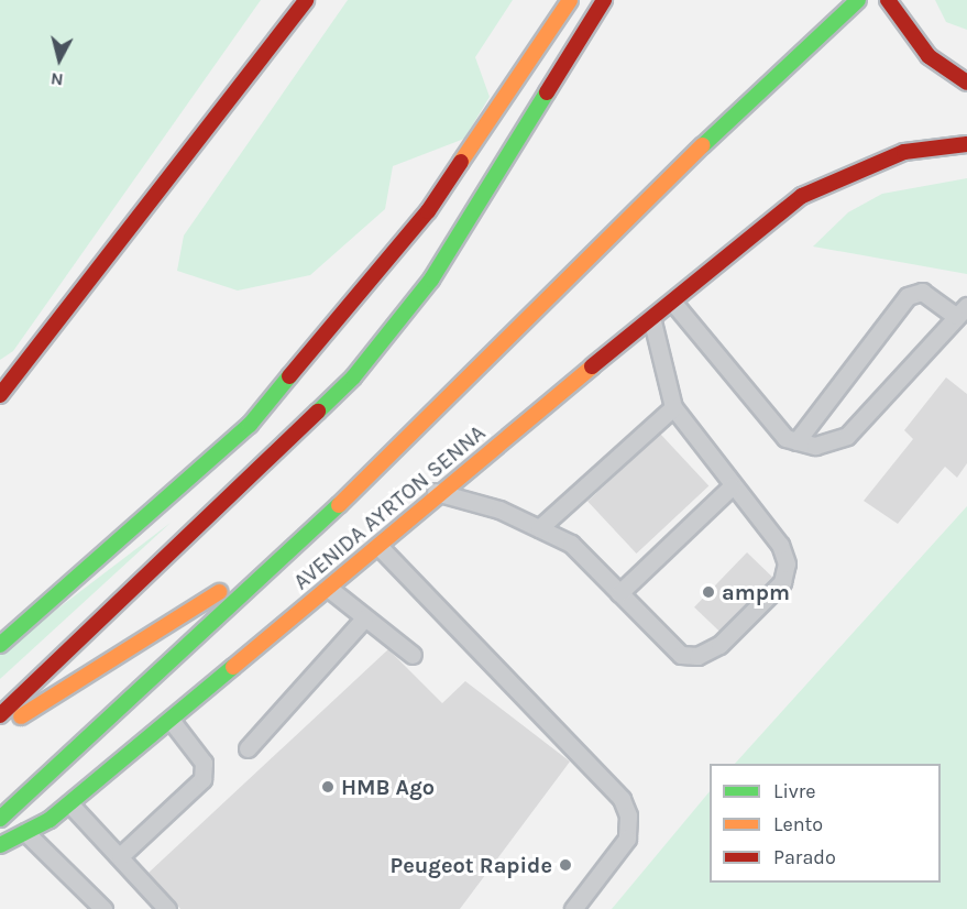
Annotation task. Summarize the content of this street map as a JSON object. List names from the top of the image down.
{
  "streets": {
    "highway": ["AVENIDA AYRTON SENNA"]
  },
  "places": ["ampm", "HMB Ago", "Peugeot Rapide"],
  "legend": ["Livre", "Lento", "Parado"],
  "north": "bottom"
}
